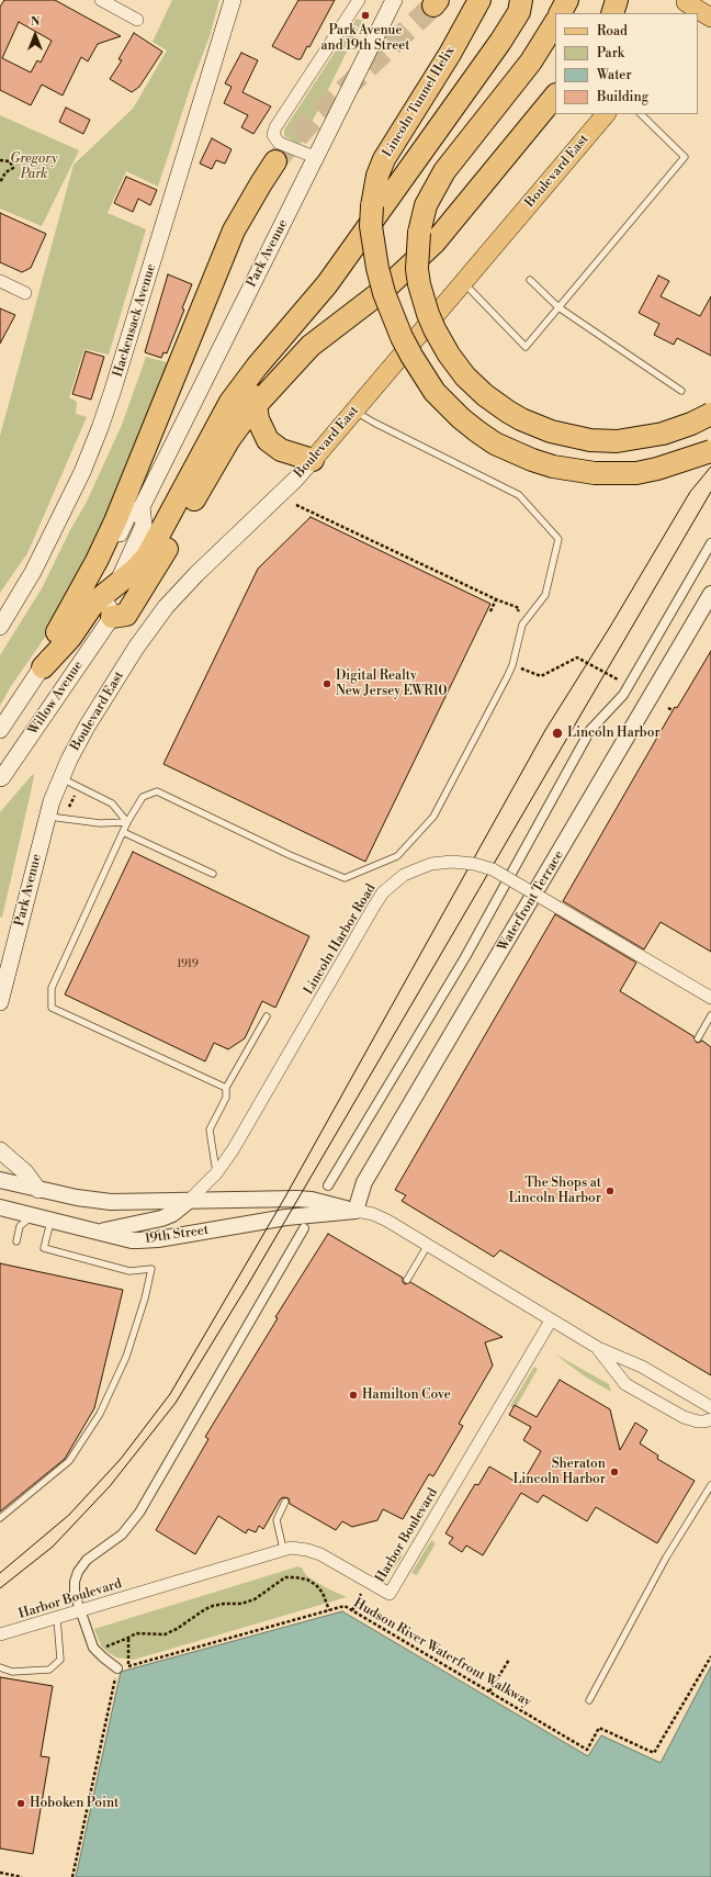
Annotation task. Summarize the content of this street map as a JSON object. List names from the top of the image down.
{
  "streets": {
    "highway": ["Lincoln Tunnel Helix"],
    "main road": [
      "Boulevard East",
      "Park Avenue",
      "Hackensack Avenue",
      "Willow Avenue"
    ],
    "street": [
      "Waterfront Terrace",
      "Lincoln Harbor Road",
      "19th Street",
      "Harbor Boulevard"
    ],
    "path": ["Hudson River Waterfront Walkway"]
  },
  "crossings": [
    ["Boulevard East", "Park Avenue"],
    ["Park Avenue", "Willow Avenue"],
    ["Waterfront Terrace", "19th Street"],
    ["Lincoln Harbor Road", "19th Street"],
    ["19th Street", "Harbor Boulevard"]
  ],
  "parks": ["Gregory Park"],
  "places": [
    "Park Avenue and 19th Street",
    "Digital Realty New Jersey EWR10",
    "Lincoln Harbor",
    "The Shops at Lincoln Harbor",
    "Hamilton Cove",
    "Sheraton Lincoln Harbor",
    "Hoboken Point"
  ],
  "house_numbers": ["1919"],
  "legend": [
    "Road",
    "Park",
    "Water",
    "Building"
  ],
  "north": "top"
}
